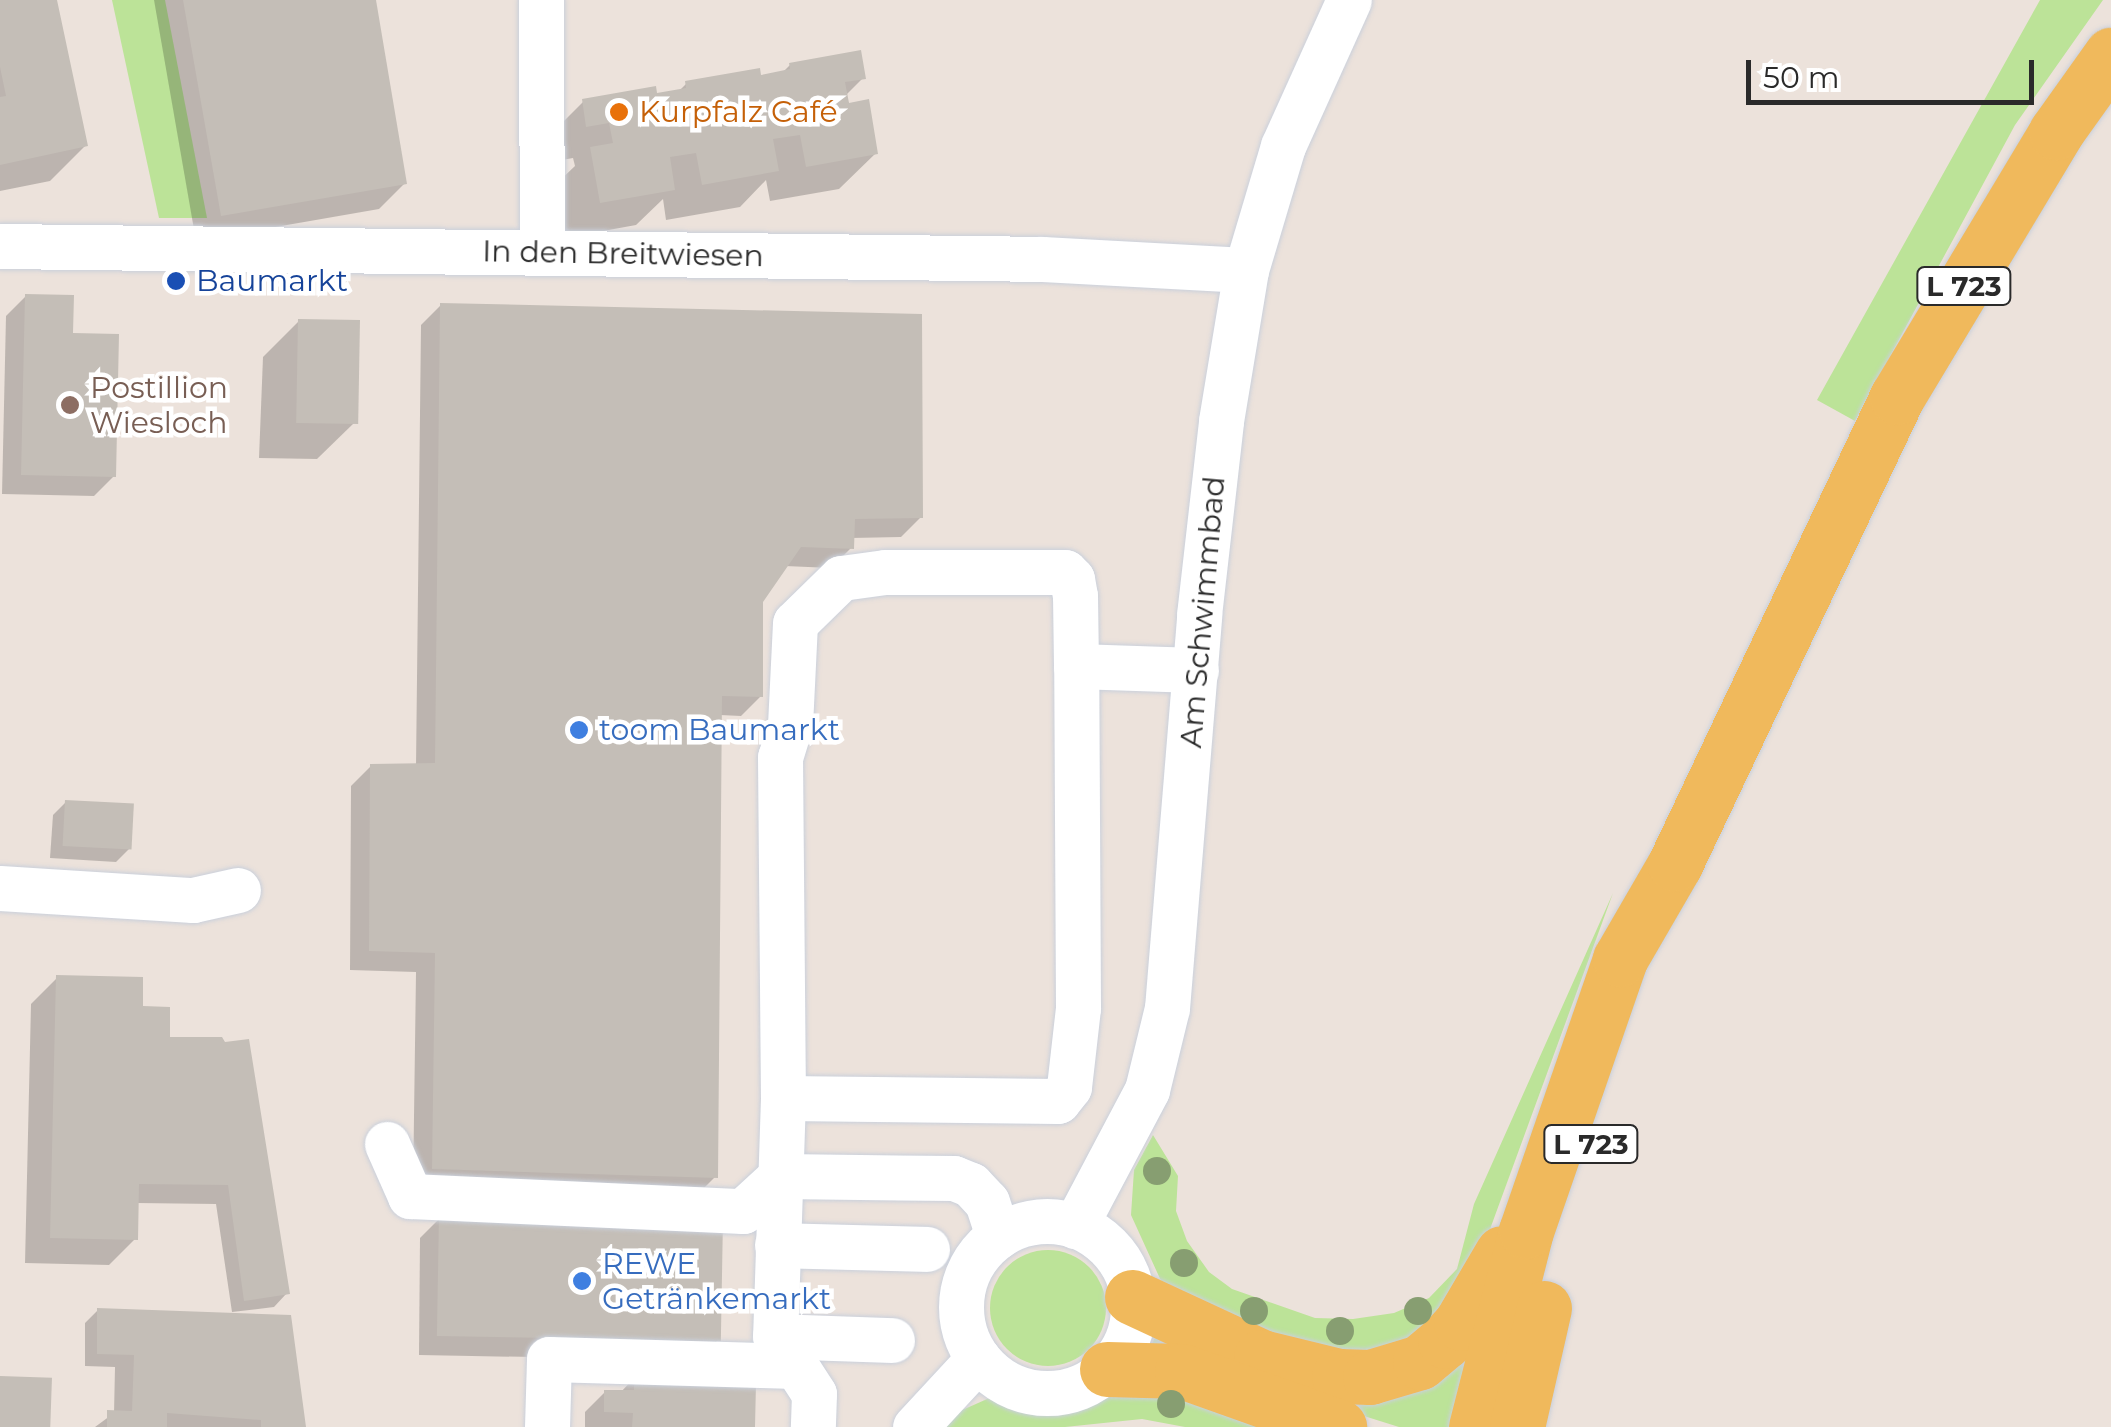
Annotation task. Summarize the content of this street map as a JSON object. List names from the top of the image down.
{
  "streets": {
    "main road": ["L 723"],
    "street": ["In den Breitwiesen", "Am Schwimmbad"]
  },
  "crossings": [
    ["In den Breitwiesen", "Am Schwimmbad"]
  ],
  "places": [
    "Kurpfalz Café",
    "Baumarkt",
    "Postillion Wiesloch",
    "toom Baumarkt",
    "REWE Getränkemarkt"
  ],
  "scale_bar": "50 m"
}
